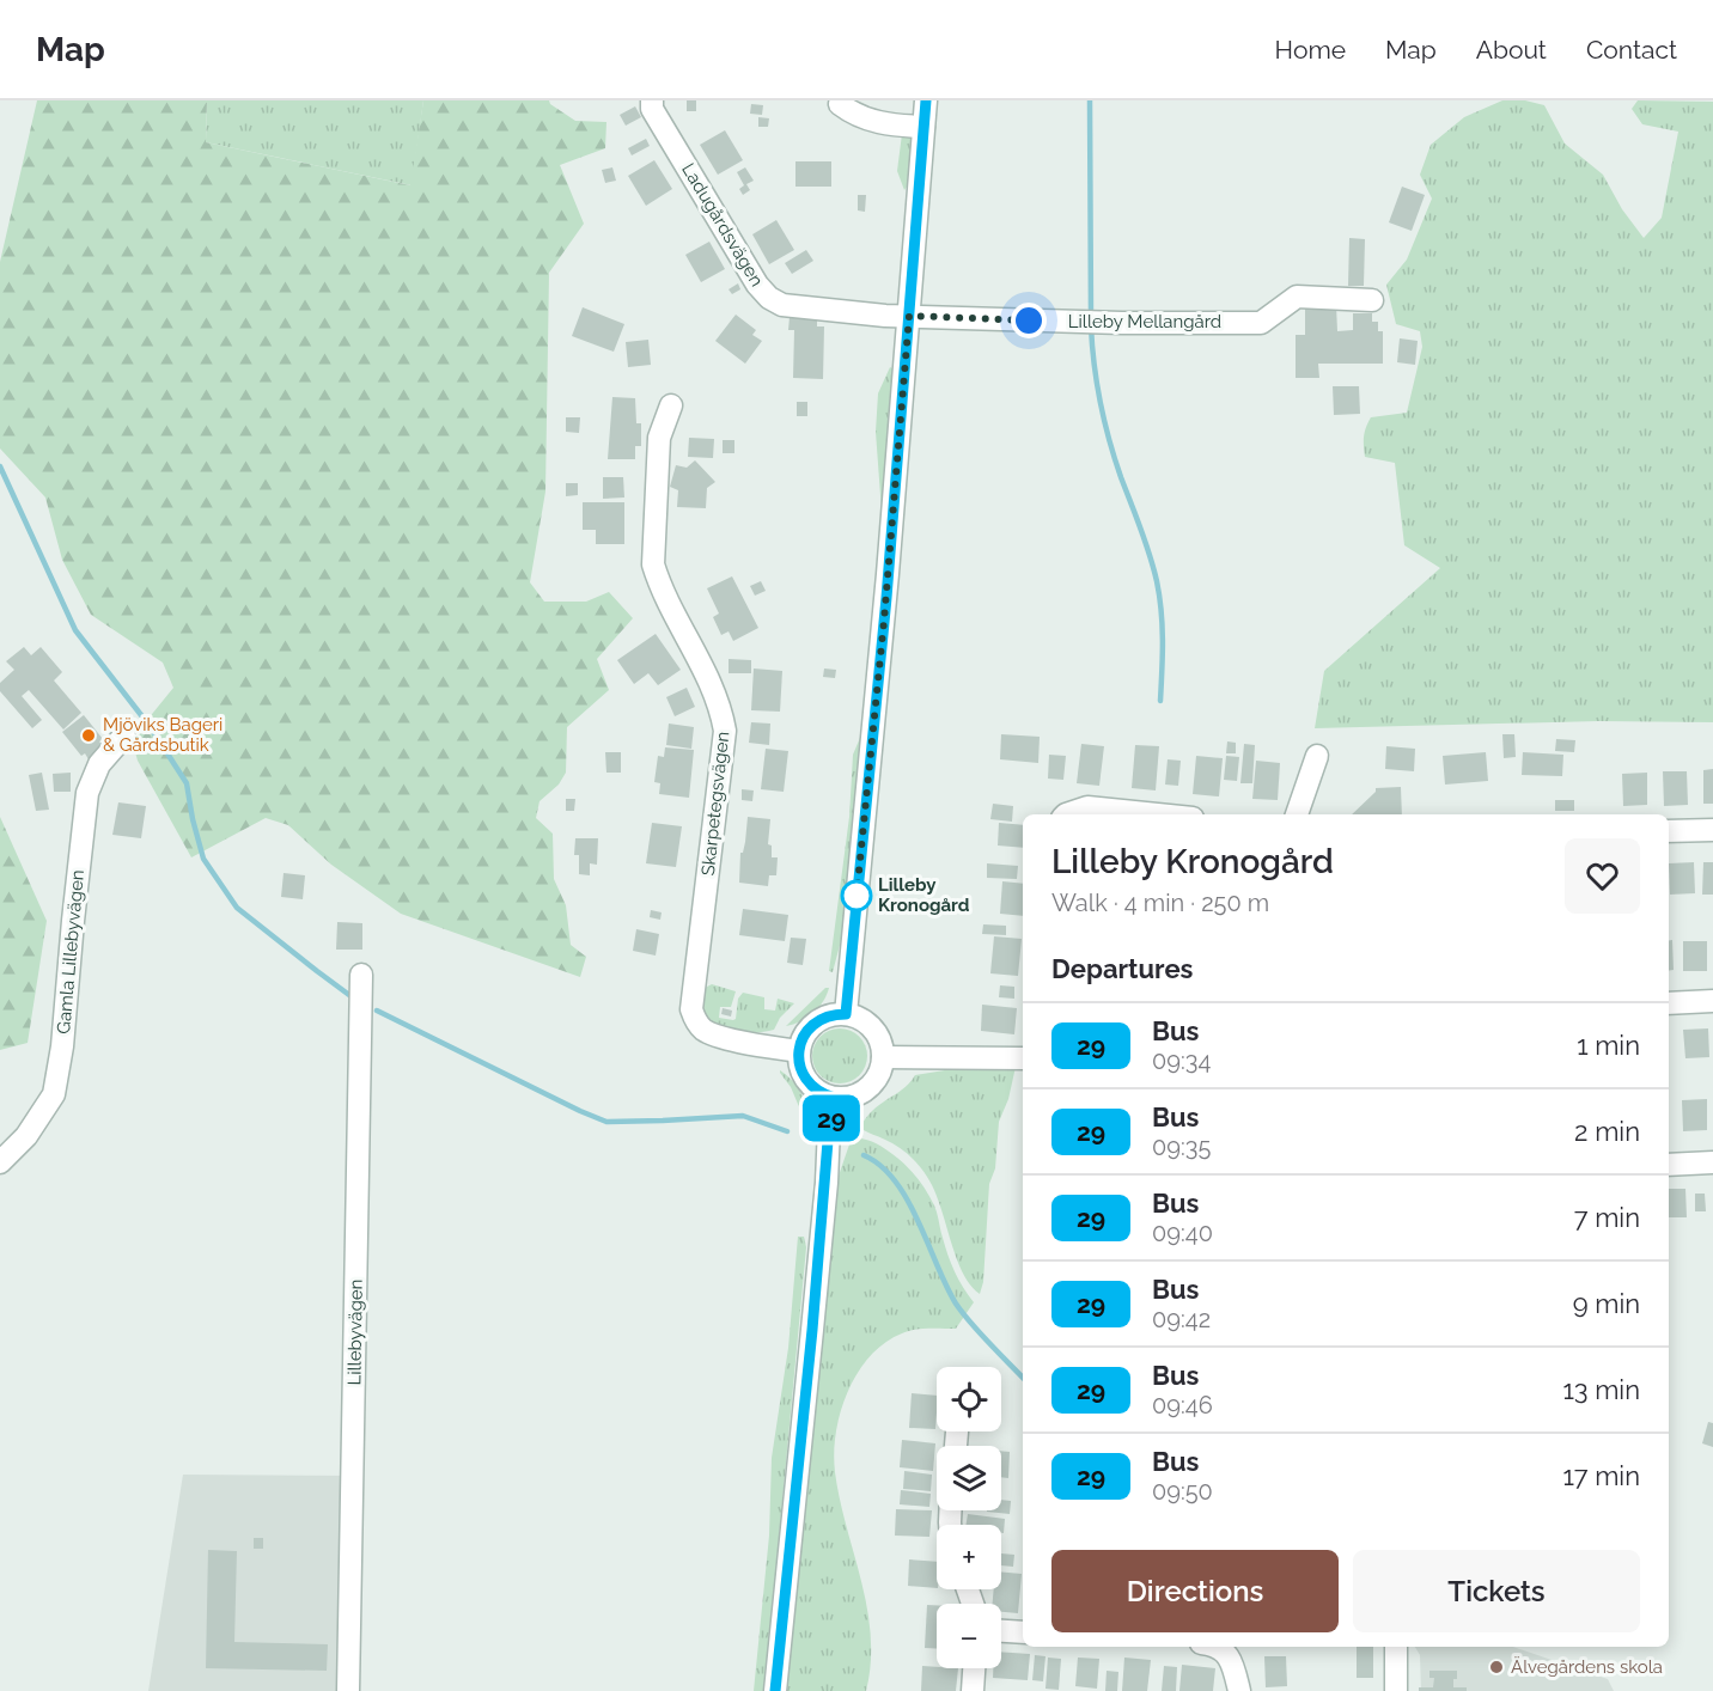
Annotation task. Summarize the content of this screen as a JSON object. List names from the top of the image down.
{
  "streets": {
    "street": [
      "Ladugårdsvägen",
      "Lilleby Mellangård",
      "Skarpetegsvägen",
      "Gamla Lillebyvägen",
      "Lillebyvägen"
    ]
  },
  "crossings": [
    ["Ladugårdsvägen", "Lilleby Mellangård"]
  ],
  "places": ["Mjöviks Bageri & Gårdsbutik", "Lilleby Kronogård", "Älvegårdens skola"],
  "lines": ["bus line 29"],
  "page": {
    "header": "Map",
    "nav": [
      "Home",
      "Map",
      "About",
      "Contact"
    ],
    "on_map": "29",
    "heading": [
      ["Lilleby Kronogård", "Walk · 4 min · 250 m"],
      "Departures"
    ],
    "list": [
      {
        "mark": "29",
        "name": "Bus",
        "note": "09:34",
        "value": "1 min"
      },
      {
        "mark": "29",
        "name": "Bus",
        "note": "09:35",
        "value": "2 min"
      },
      {
        "mark": "29",
        "name": "Bus",
        "note": "09:40",
        "value": "7 min"
      },
      {
        "mark": "29",
        "name": "Bus",
        "note": "09:42",
        "value": "9 min"
      },
      {
        "mark": "29",
        "name": "Bus",
        "note": "09:46",
        "value": "13 min"
      },
      {
        "mark": "29",
        "name": "Bus",
        "note": "09:50",
        "value": "17 min"
      }
    ],
    "map_buttons": ["+", "−"],
    "buttons": ["Directions", "Tickets"]
  }
}
